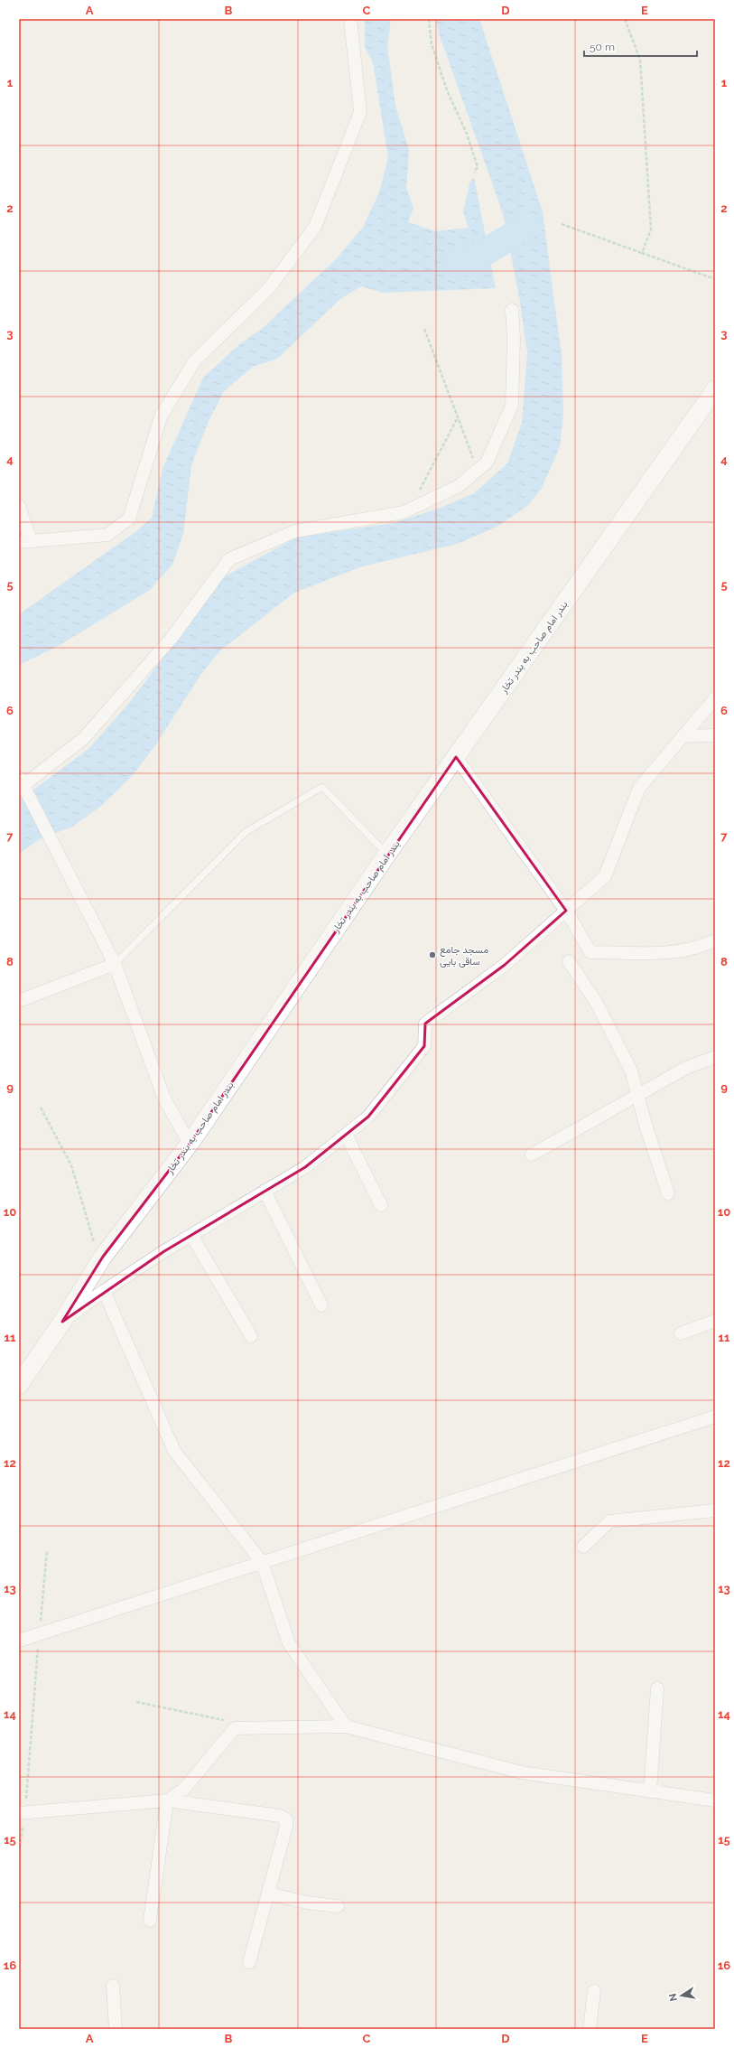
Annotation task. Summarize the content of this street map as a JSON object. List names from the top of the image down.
{
  "streets": {
    "main road": ["بندر امام صاحب به بندر تخار"]
  },
  "places": ["مسجد جامع ساقی بایی"],
  "scale_bar": "50 m",
  "north": "left",
  "grid": {
    "columns": [
      "A",
      "B",
      "C",
      "D",
      "E"
    ],
    "rows": [
      "1",
      "2",
      "3",
      "4",
      "5",
      "6",
      "7",
      "8",
      "9",
      "10",
      "11",
      "12",
      "13",
      "14",
      "15",
      "16"
    ]
  }
}
